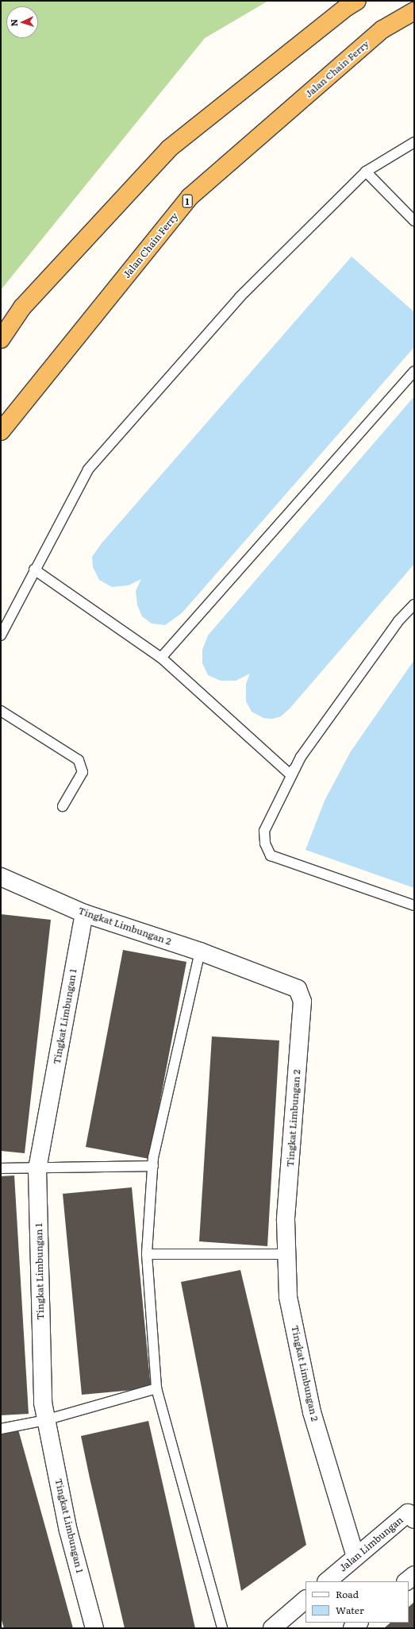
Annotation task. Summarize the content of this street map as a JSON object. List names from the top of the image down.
{
  "streets": {
    "highway": ["Jalan Chain Ferry", "1"],
    "street": ["Tingkat Limbungan 2", "Tingkat Limbungan 1", "Jalan Limbungan"]
  },
  "crossings": [
    ["Tingkat Limbungan 2", "Tingkat Limbungan 1"],
    ["Tingkat Limbungan 2", "Jalan Limbungan"]
  ],
  "legend": ["Road", "Water"],
  "north": "left"
}
